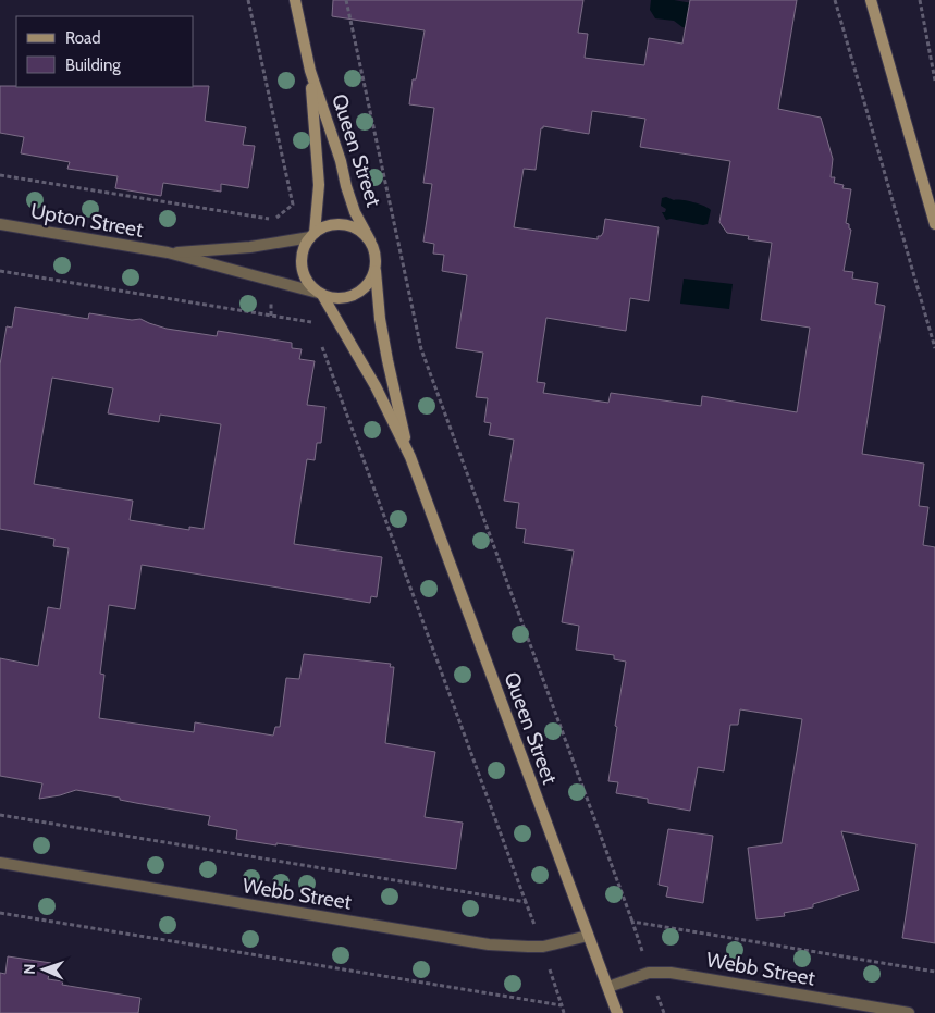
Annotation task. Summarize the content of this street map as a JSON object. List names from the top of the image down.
{
  "streets": {
    "main road": ["Queen Street"],
    "street": ["Upton Street", "Webb Street"]
  },
  "crossings": [
    ["Queen Street", "Upton Street"],
    ["Queen Street", "Webb Street"]
  ],
  "legend": ["Road", "Building"],
  "north": "left"
}
